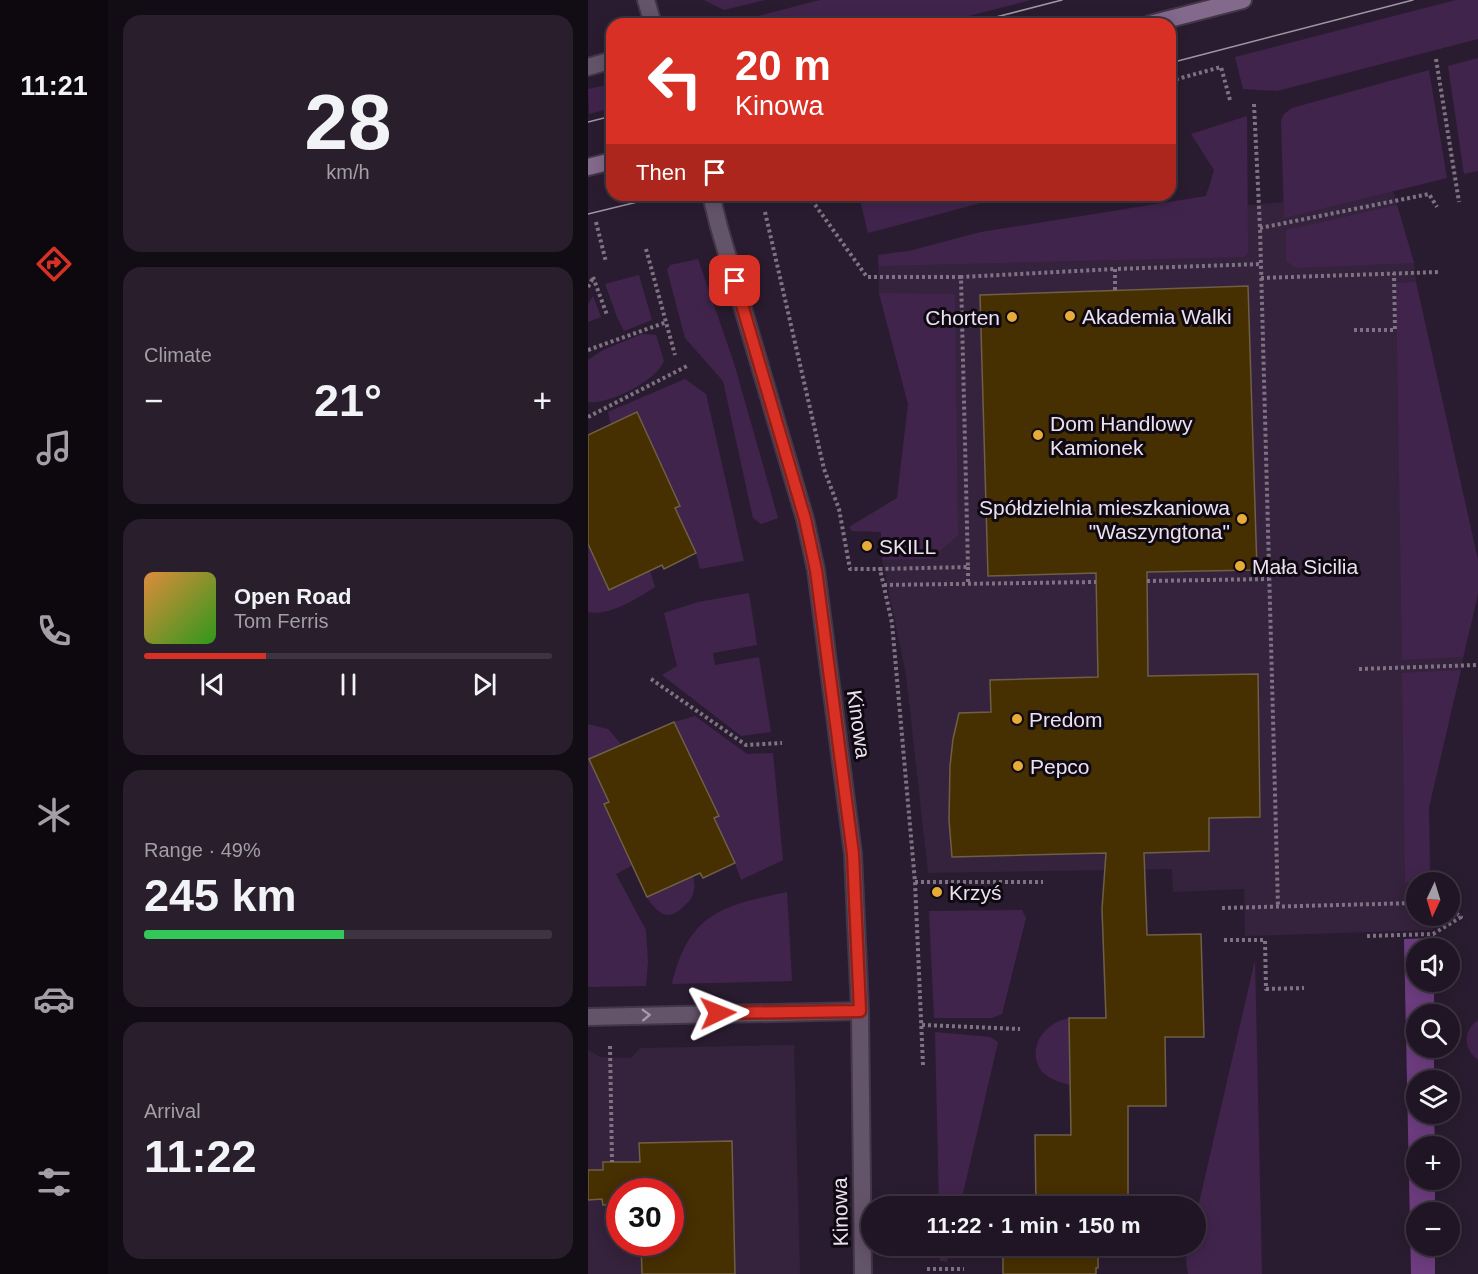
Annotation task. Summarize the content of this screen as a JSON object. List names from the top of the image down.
{
  "streets": {
    "street": ["Kinowa"]
  },
  "places": [
    "Akademia Walki",
    "Chorten",
    "Dom Handlowy Kamionek",
    "Spółdzielnia mieszkaniowa \"Waszyngtona\"",
    "SKILL",
    "Mała Sicilia",
    "Predom",
    "Pepco",
    "Krzyś"
  ],
  "north": "bottom",
  "page": {
    "tabs": "11:21",
    "tile": [
      ["28", "km/h"],
      "Climate",
      ["Range · 49%", "245 km"],
      ["Arrival", "11:22"]
    ],
    "turn": ["20 m", "Kinowa"],
    "then": "Then",
    "heat": ["−", "21°", "+"],
    "song": ["Open Road", "Tom Ferris"],
    "map_buttons": ["+", "−"],
    "limit": "30",
    "trip": "11:22 · 1 min · 150 m"
  }
}
